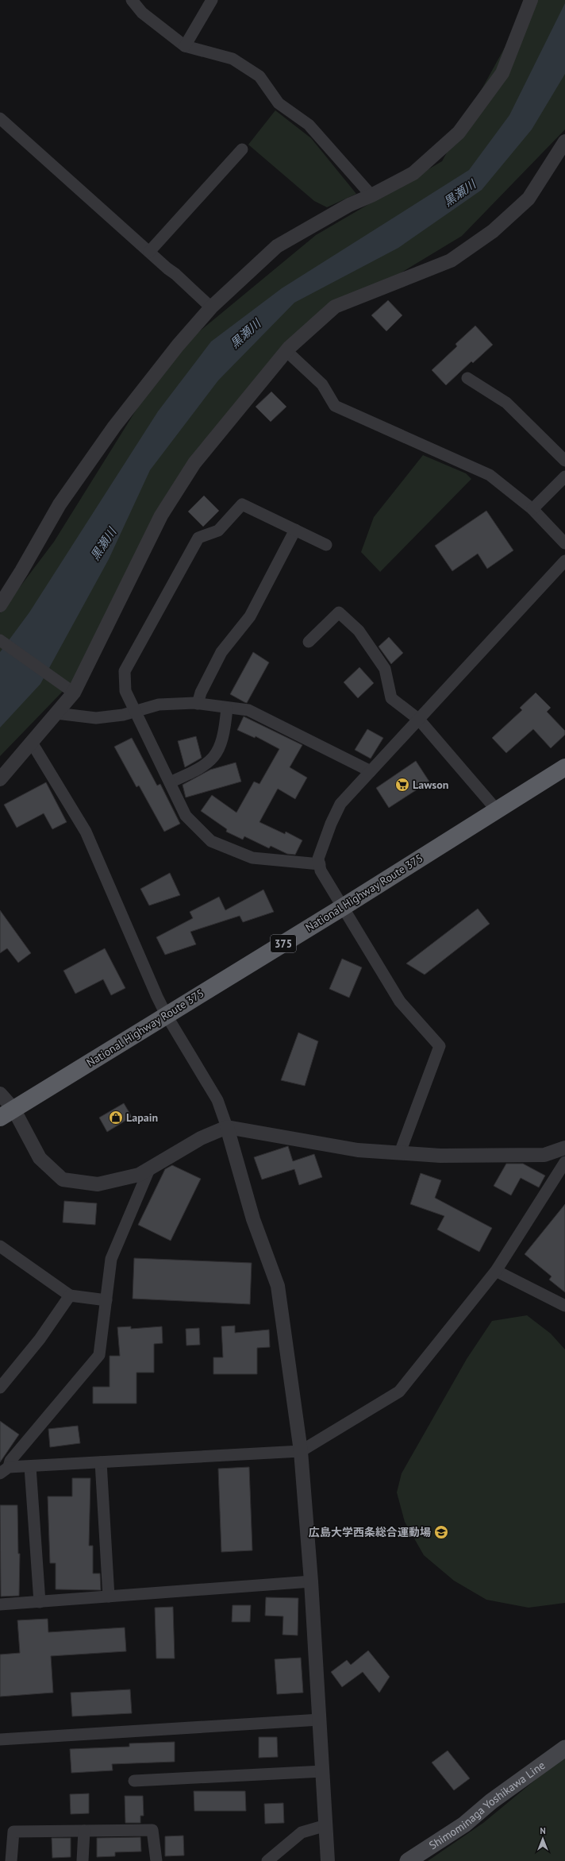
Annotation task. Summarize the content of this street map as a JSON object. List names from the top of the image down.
{
  "streets": {
    "highway": ["National Highway Route 375", "375"],
    "main road": ["Shimominaga Yoshikawa Line"]
  },
  "water": ["黒瀬川"],
  "places": {
    "supermarket": ["Lawson"],
    "shop": ["Lapain"],
    "school or university": ["広島大学西条総合運動場"]
  },
  "north": "top"
}
